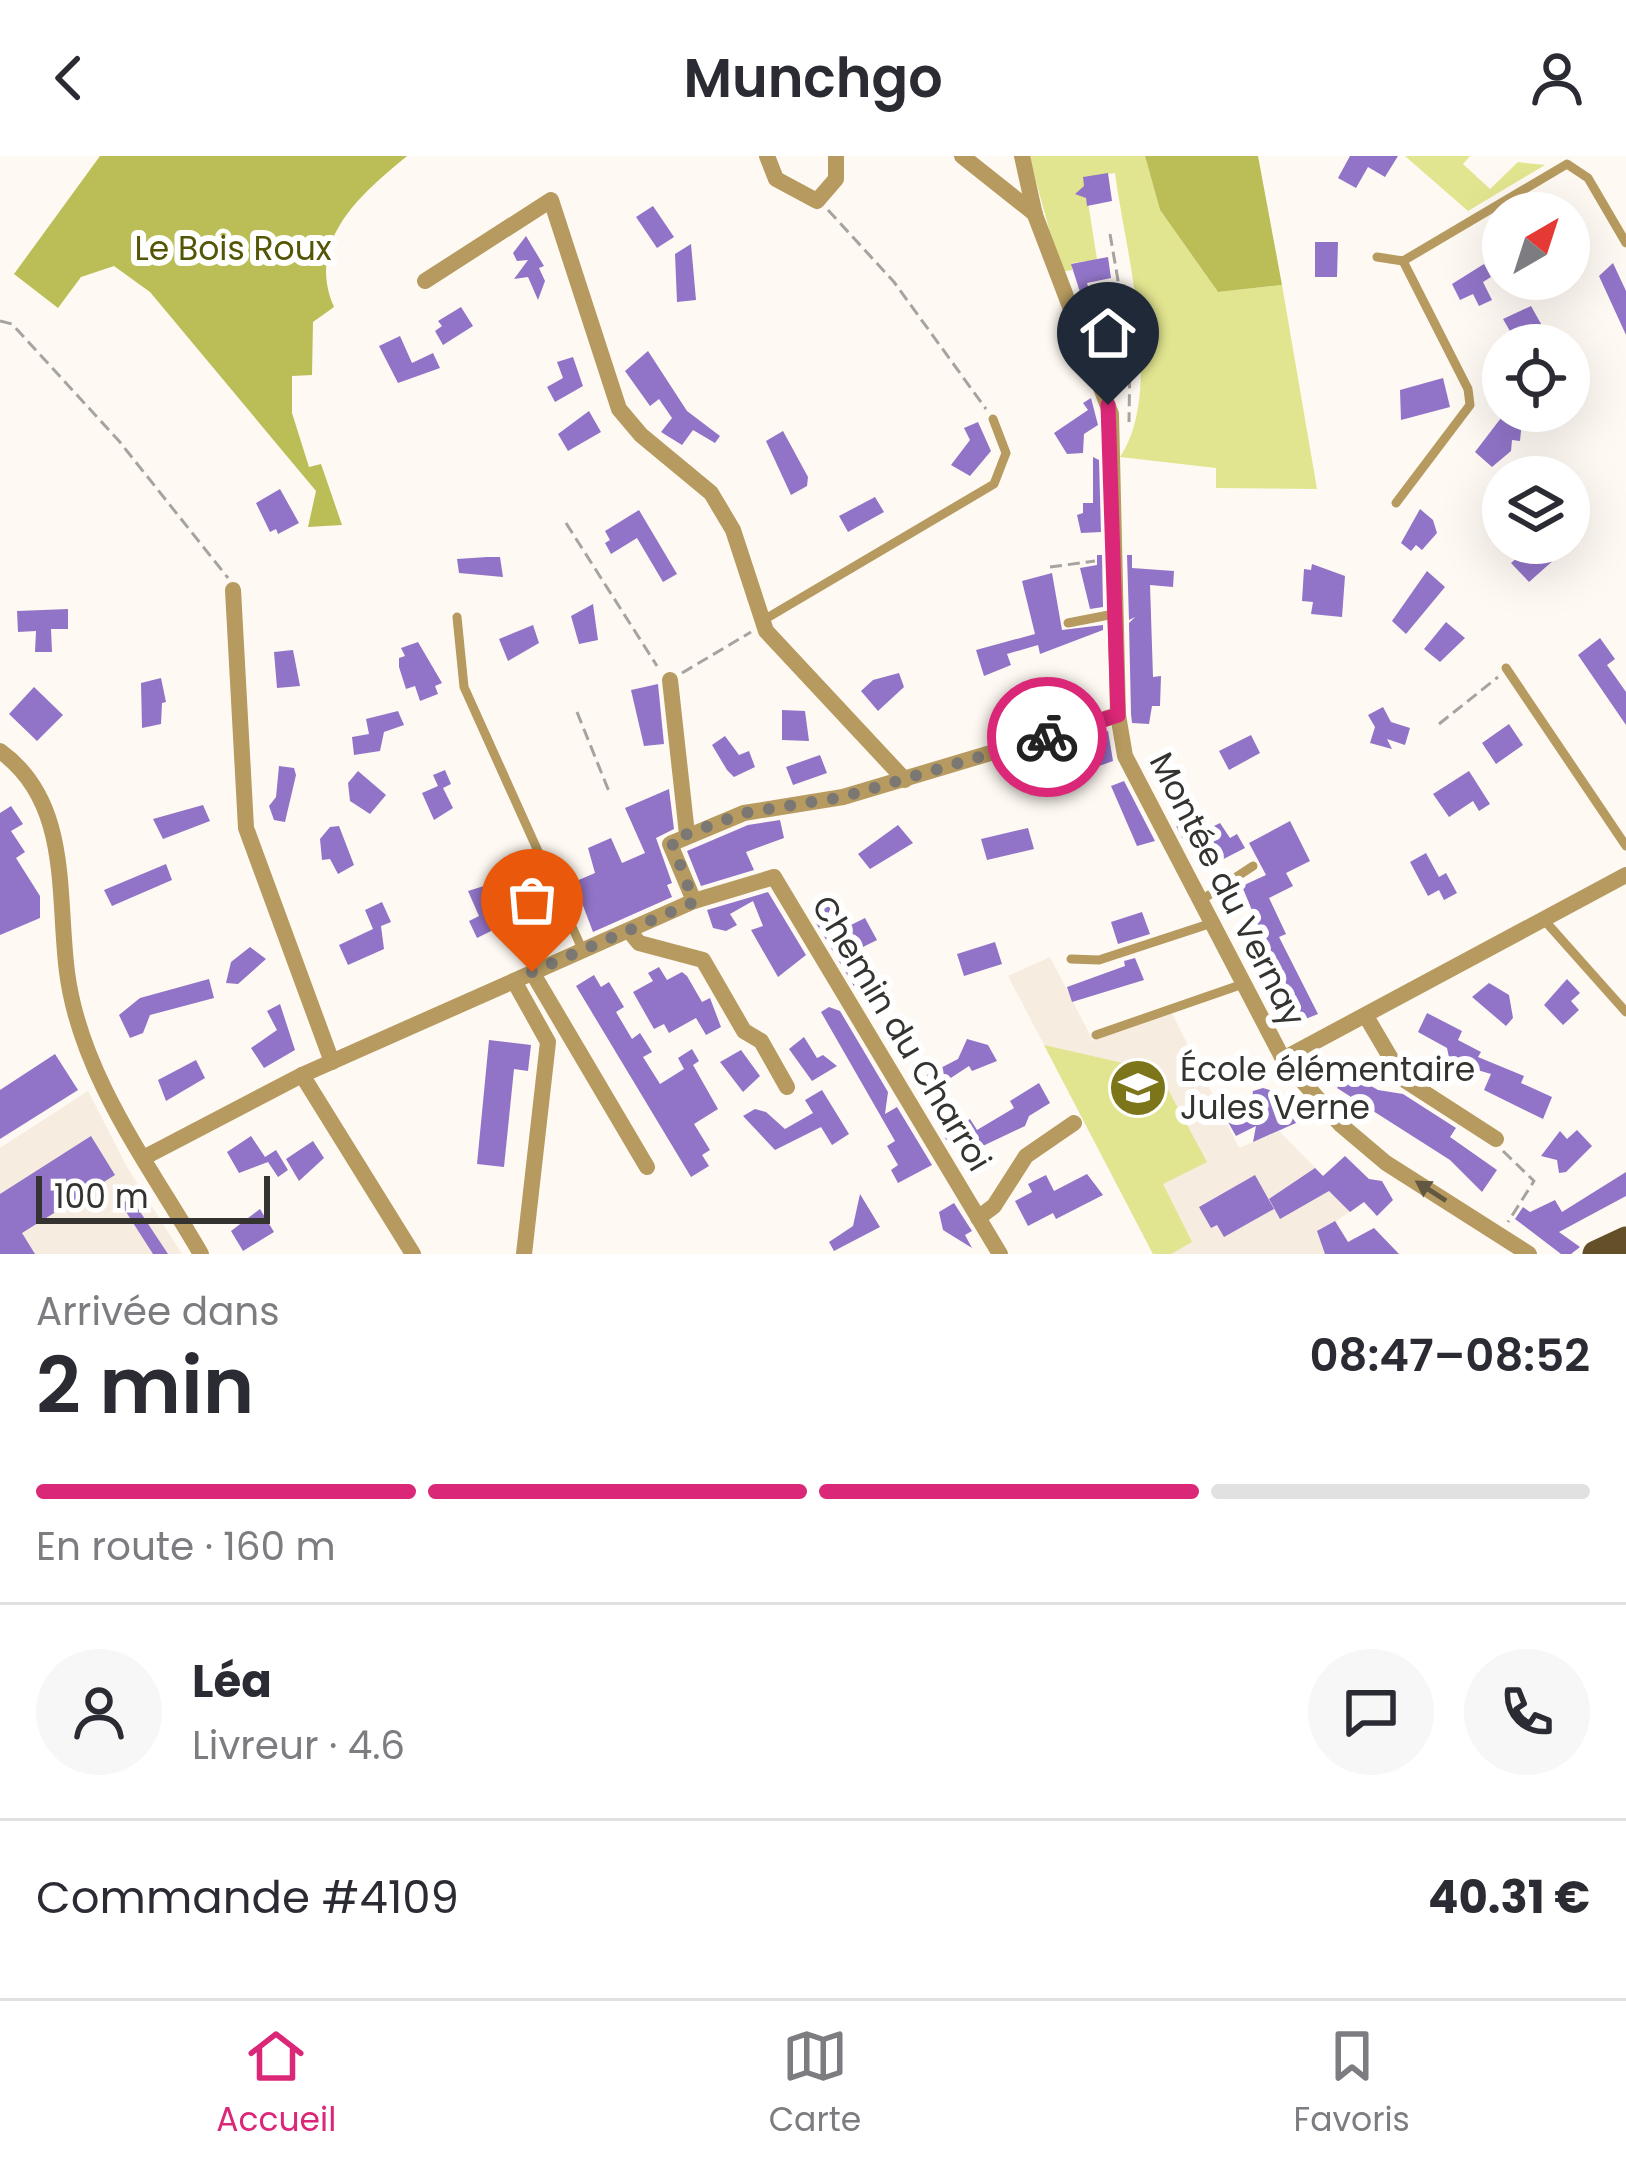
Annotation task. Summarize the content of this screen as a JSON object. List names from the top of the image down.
{
  "streets": {
    "street": ["Montée du Vernay", "Chemin du Charroi"]
  },
  "parks": ["Le Bois Roux"],
  "places": {
    "school or university": ["École élémentaire Jules Verne"]
  },
  "scale_bar": "100 m",
  "north": "top right",
  "page": {
    "header": "Munchgo",
    "scale": "100 m",
    "heading": ["2 min", "Arrivée dans", "08:47–08:52"],
    "panel": [
      "Léa",
      "Livreur · 4.6",
      "Commande #4109",
      "40.31 €"
    ],
    "bar": "En route · 160 m",
    "tabs": ["Accueil", "Carte", "Favoris"]
  }
}
